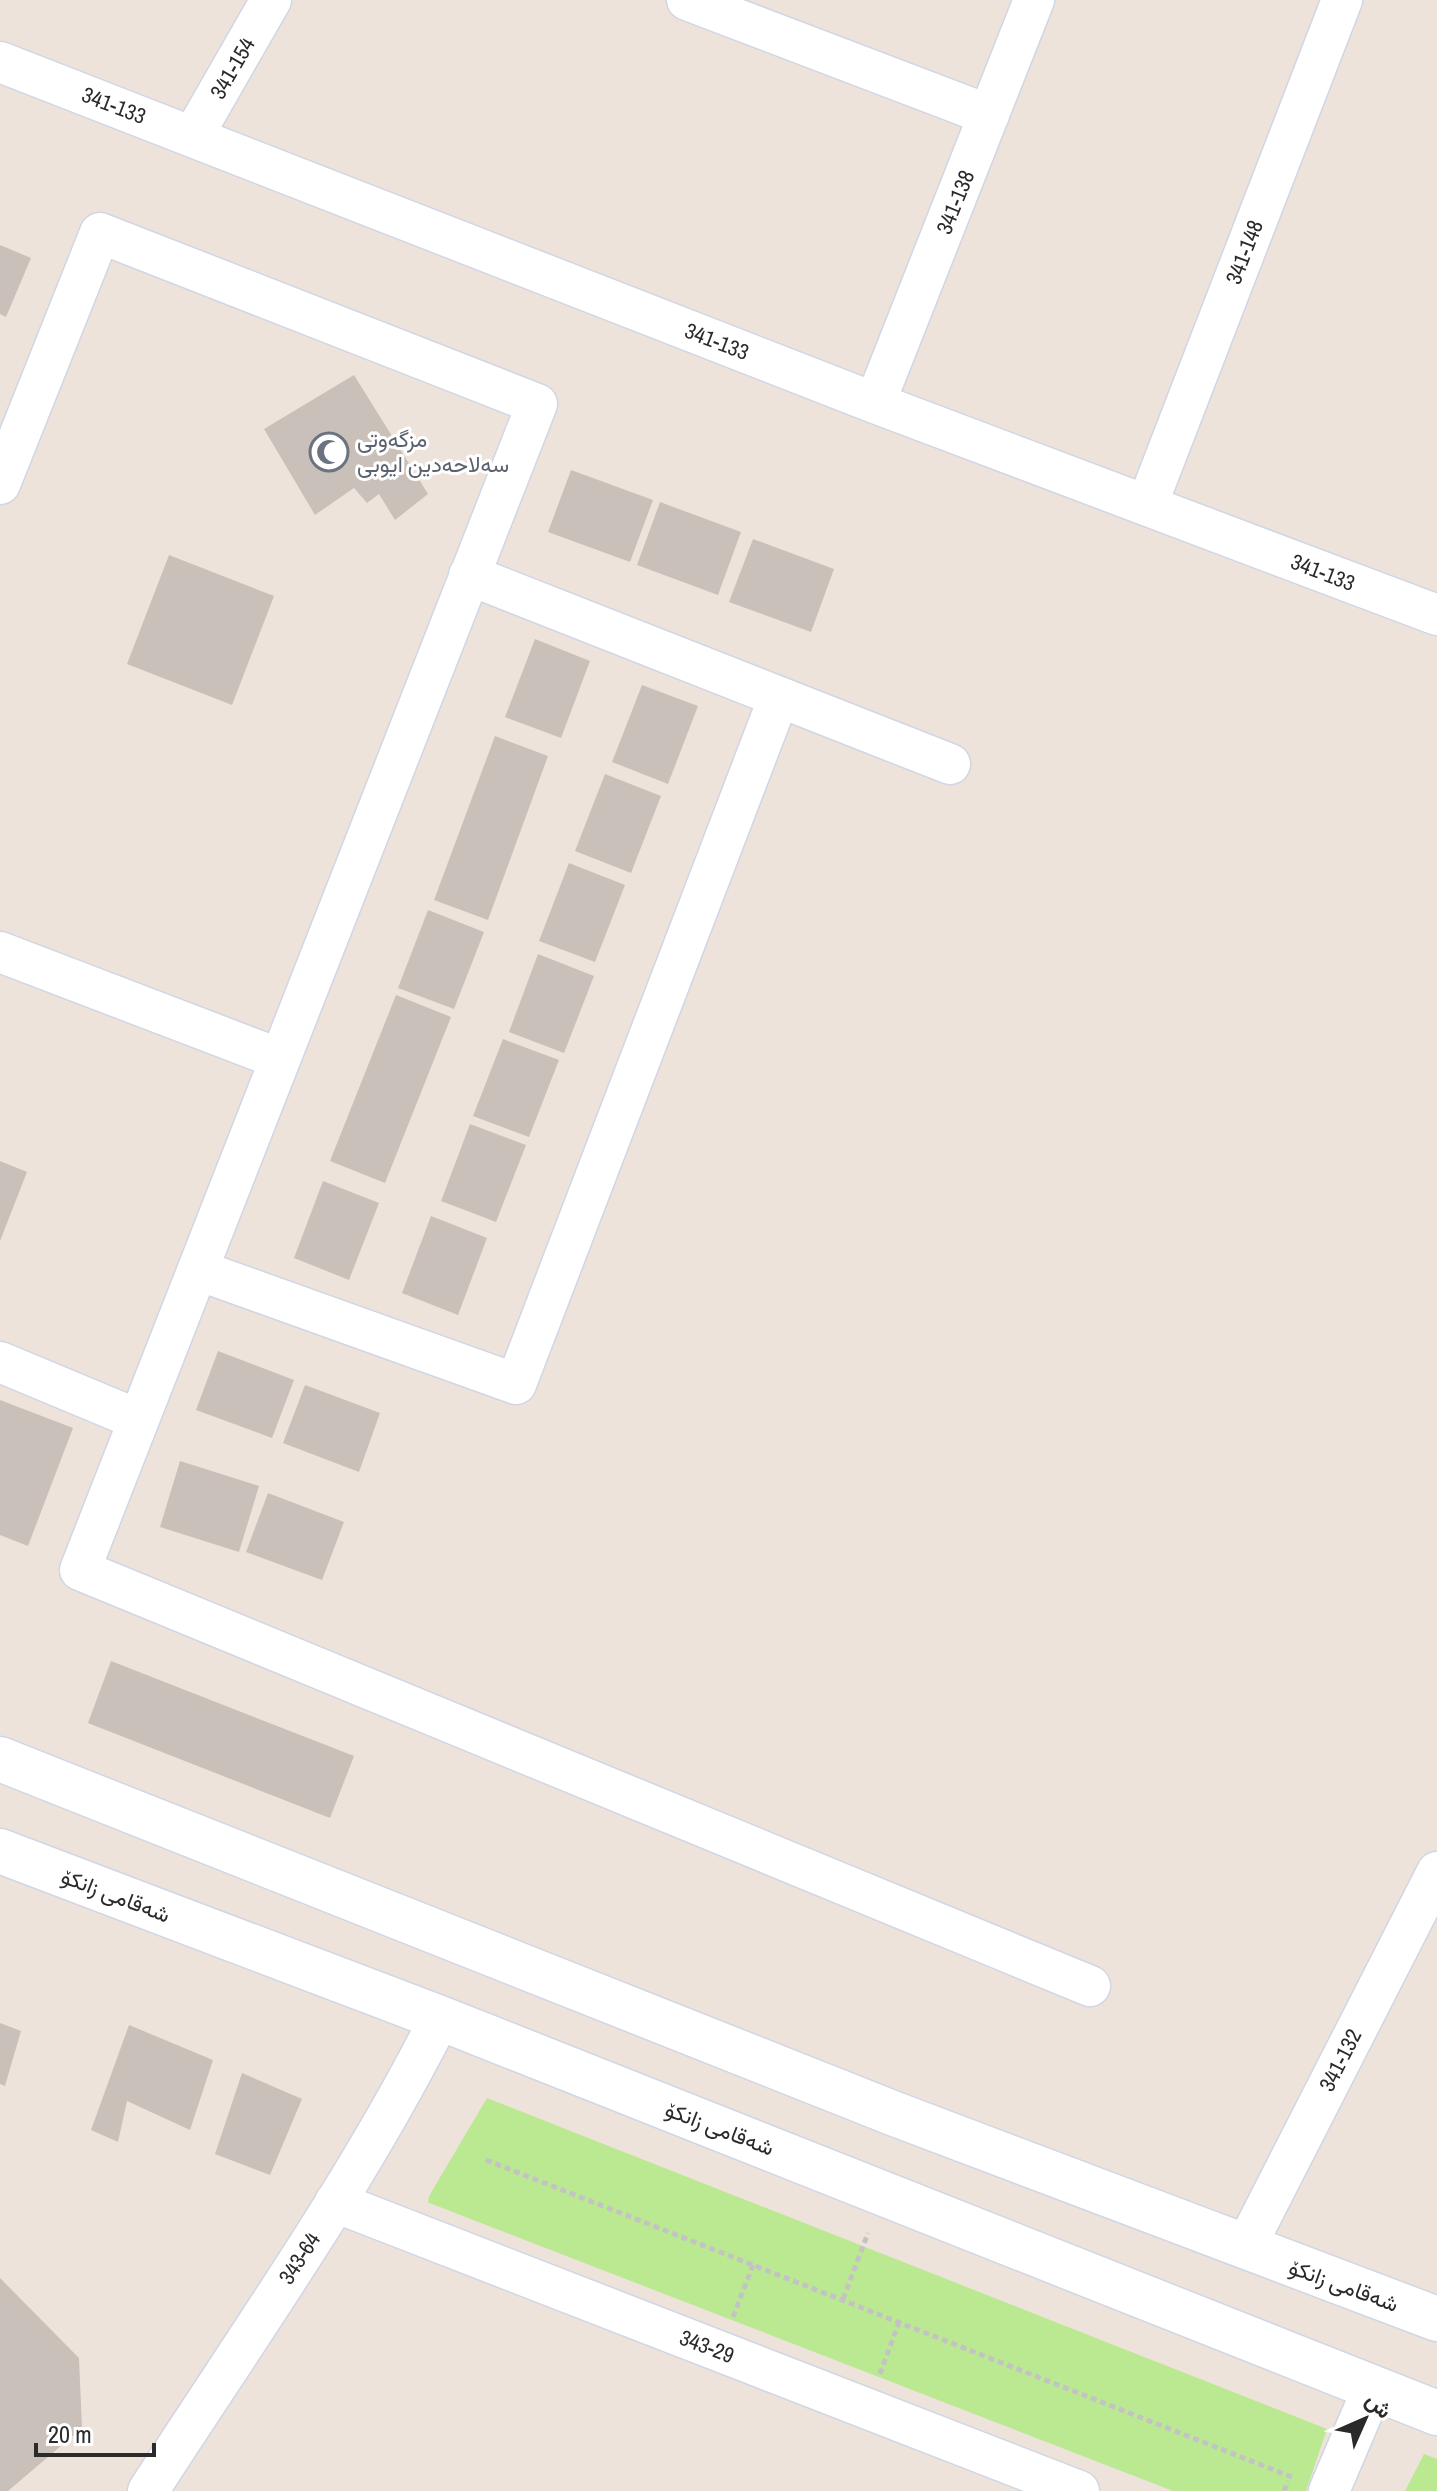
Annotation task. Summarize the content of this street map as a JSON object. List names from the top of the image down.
{
  "streets": {
    "main road": ["شەقامی زانکۆ"],
    "street": [
      "341-154",
      "341-133",
      "341-138",
      "341-148",
      "341-132",
      "343-64",
      "343-29"
    ]
  },
  "crossings": [
    ["341-154", "341-133"],
    ["341-133", "341-138"],
    ["341-133", "341-148"],
    ["شەقامی زانکۆ", "341-132"],
    ["شەقامی زانکۆ", "343-64"],
    ["343-64", "343-29"]
  ],
  "places": {
    "mosque": ["مزگەوتی سەلاحەدین ایوبی"]
  },
  "scale_bar": "20 m",
  "north": "top right"
}
